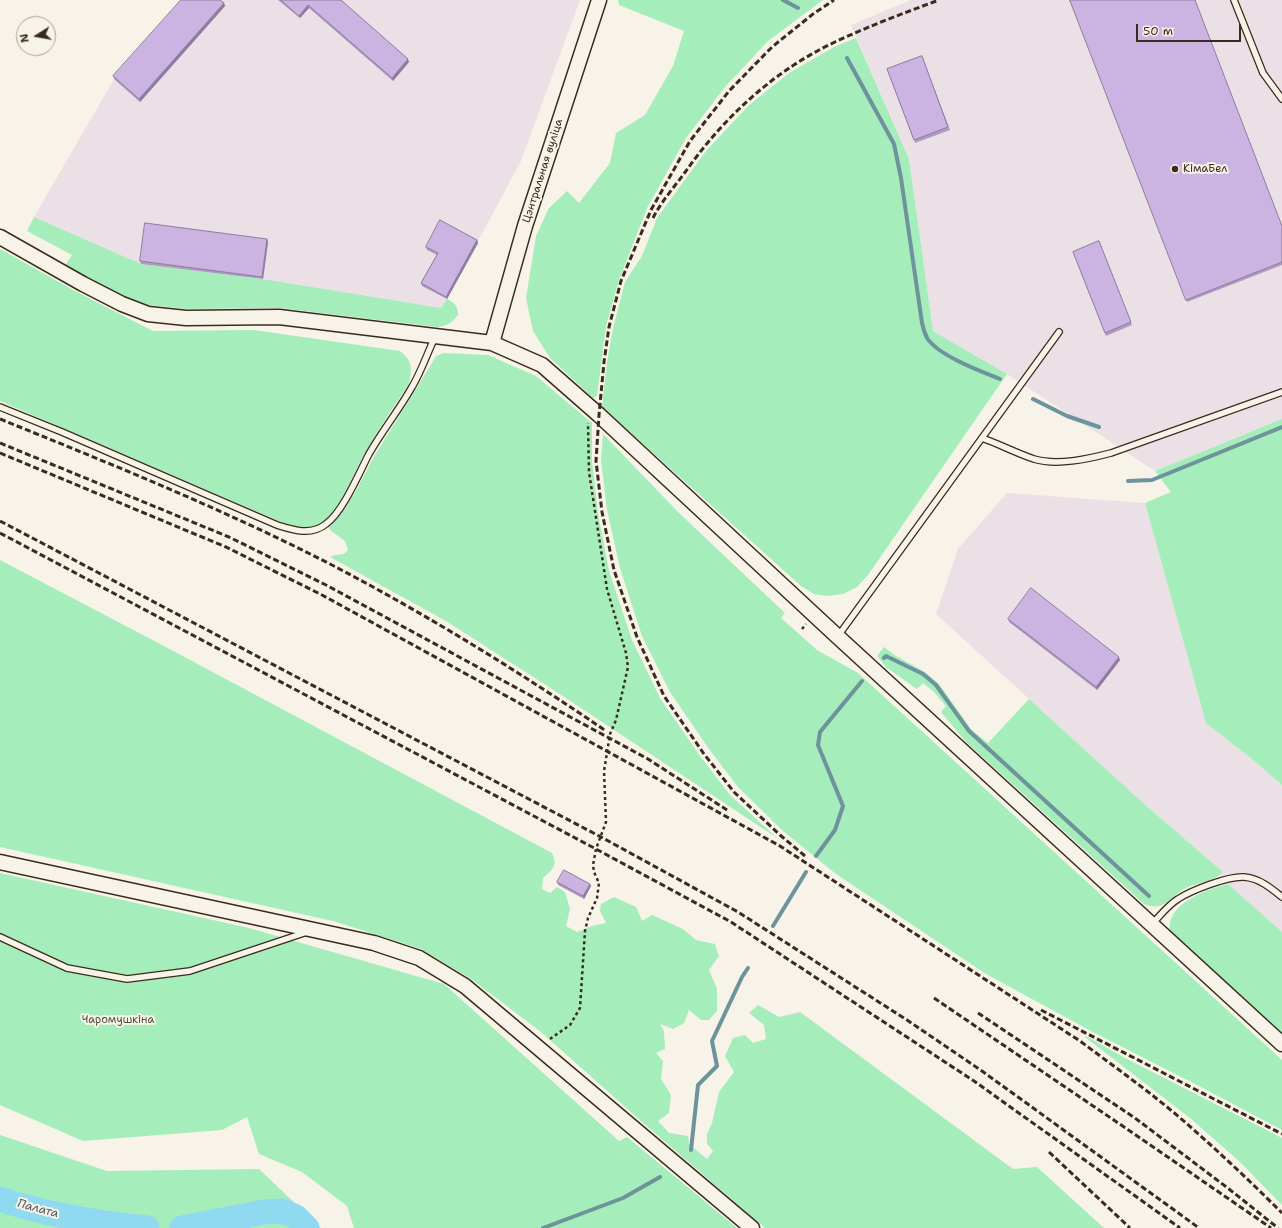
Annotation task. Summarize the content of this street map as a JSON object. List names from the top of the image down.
{
  "streets": {
    "street": ["Цэнтральная вуліца"]
  },
  "water": ["Палата"],
  "parks": ["Чаромушкіна"],
  "places": ["КімаБел"],
  "scale_bar": "50 m",
  "north": "left"
}
